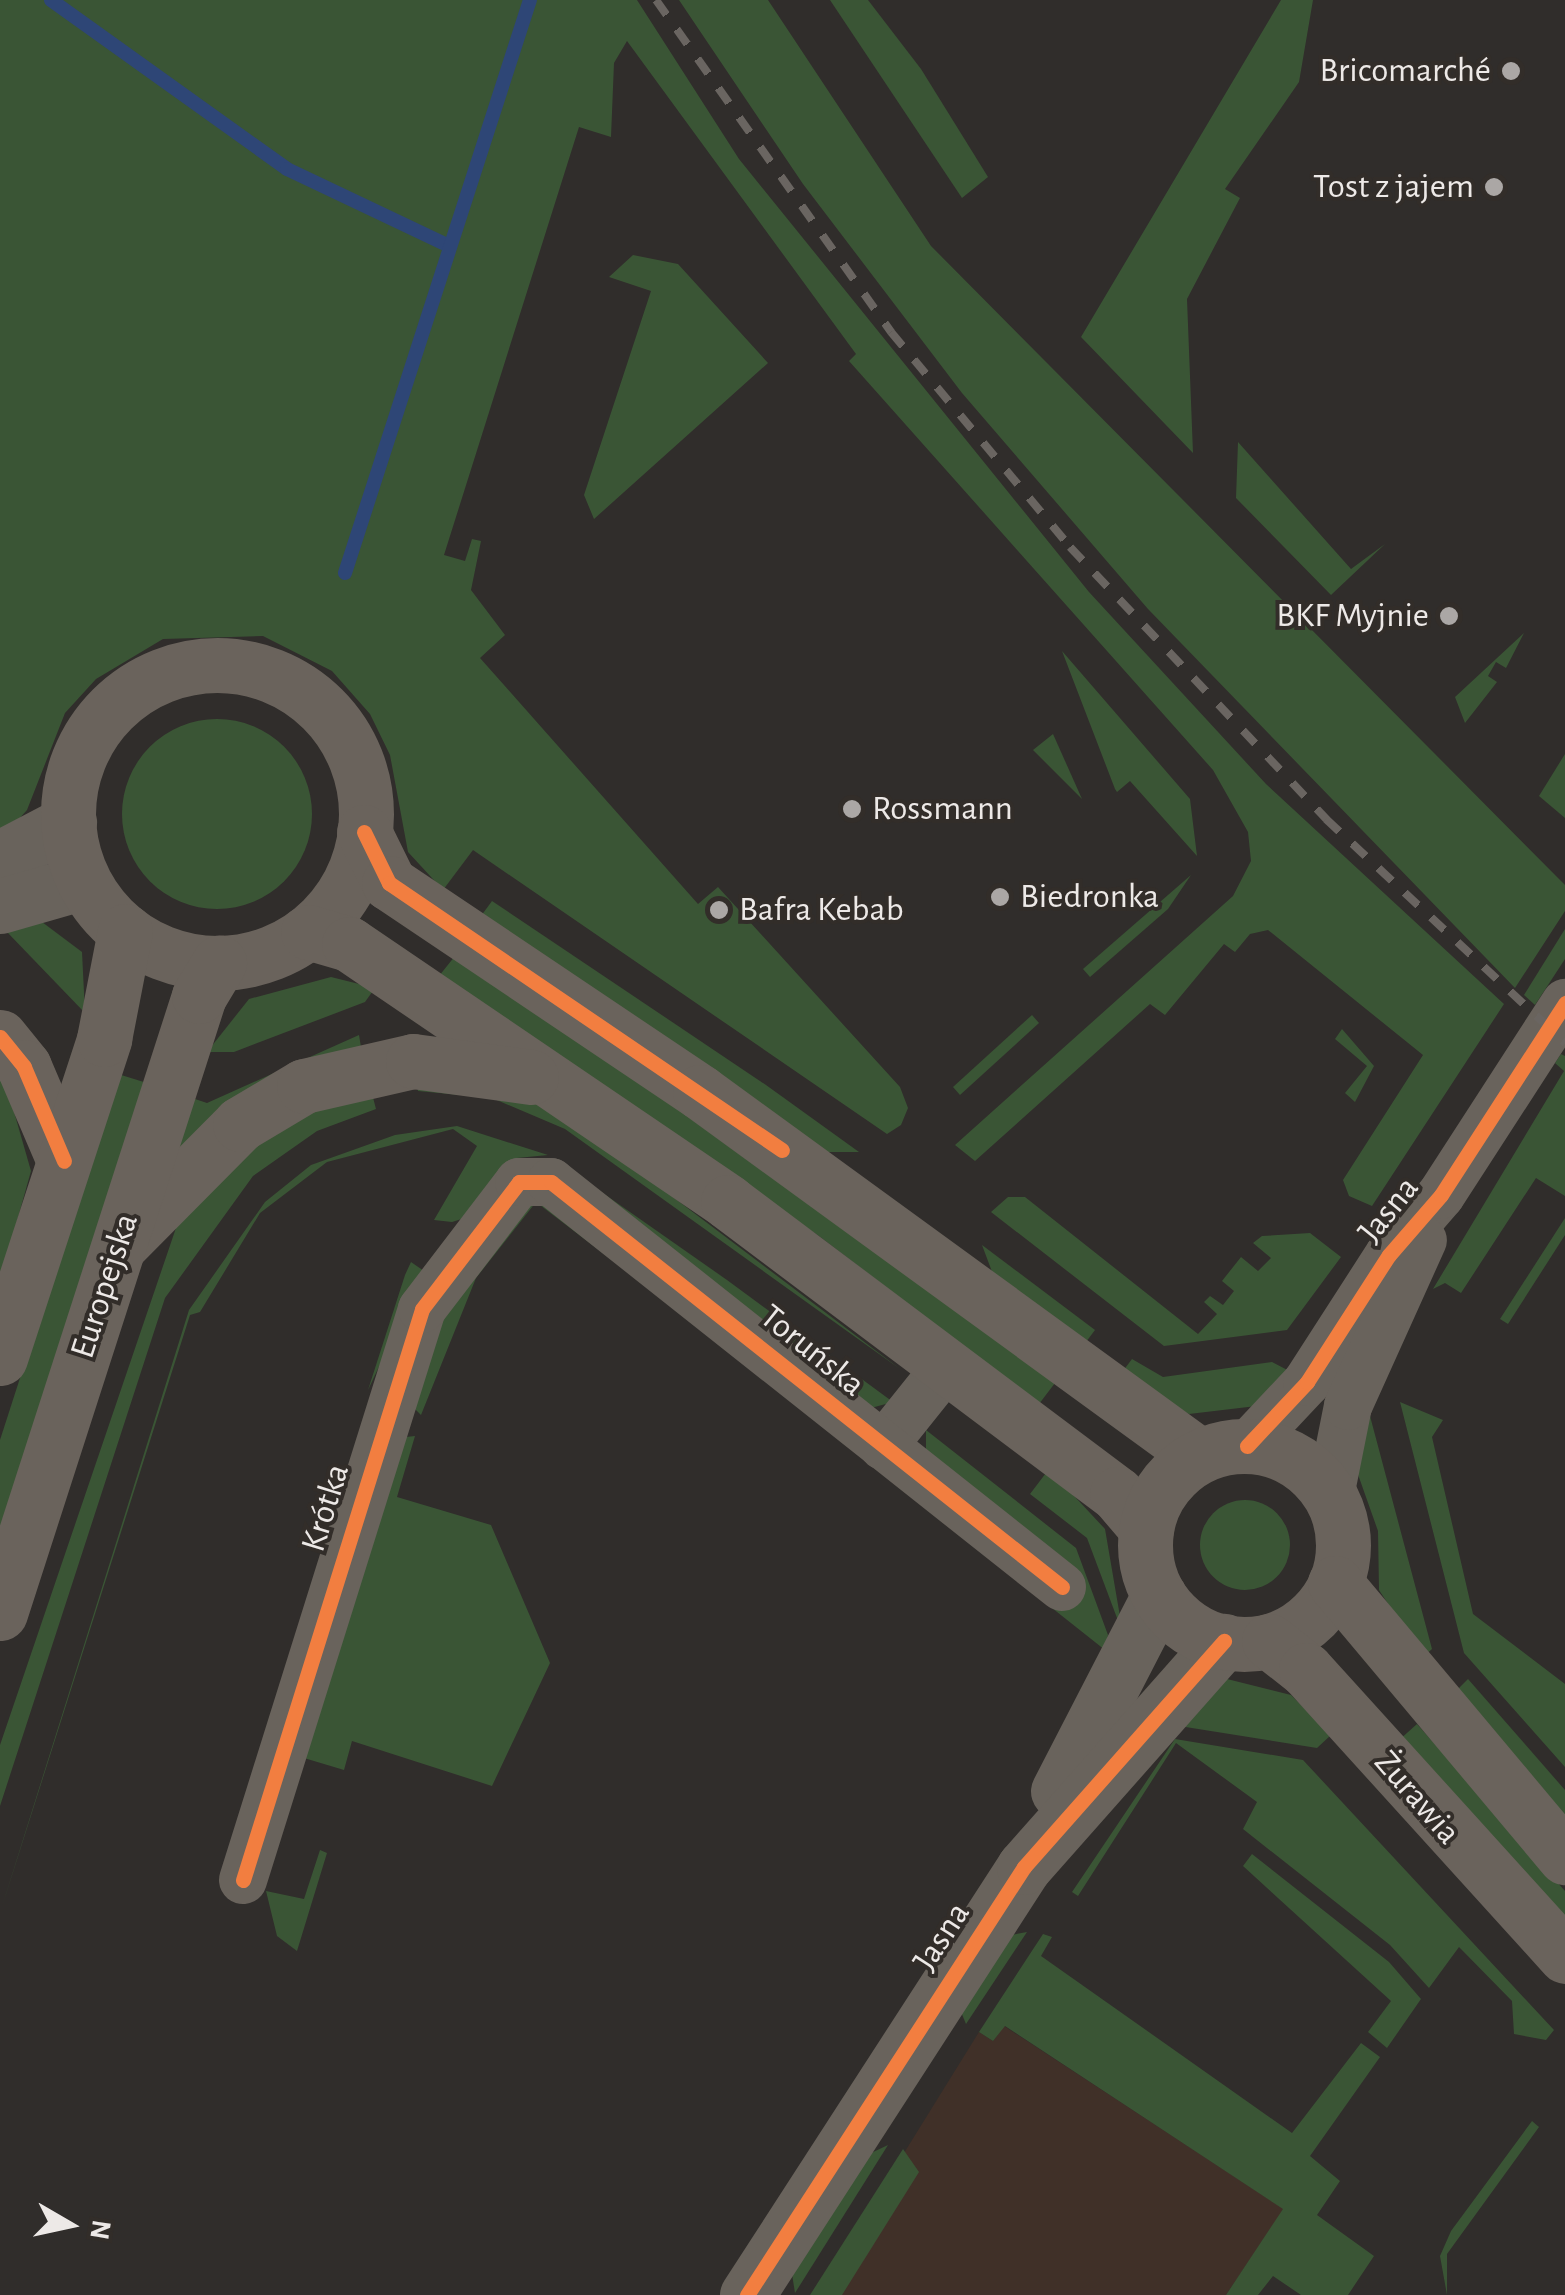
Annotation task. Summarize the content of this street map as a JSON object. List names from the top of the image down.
{
  "streets": {
    "main road": ["Europejska", "Toruńska", "Żurawia"],
    "street": ["Jasna", "Krótka"]
  },
  "crossings": [
    ["Jasna", "Toruńska"],
    ["Jasna", "Żurawia"],
    ["Europejska", "Toruńska"],
    ["Toruńska", "Krótka"],
    ["Toruńska", "Żurawia"]
  ],
  "places": [
    "Bricomarché",
    "Tost z jajem",
    "BKF Myjnie",
    "Rossmann",
    "Biedronka",
    "Bafra Kebab"
  ],
  "north": "right"
}
